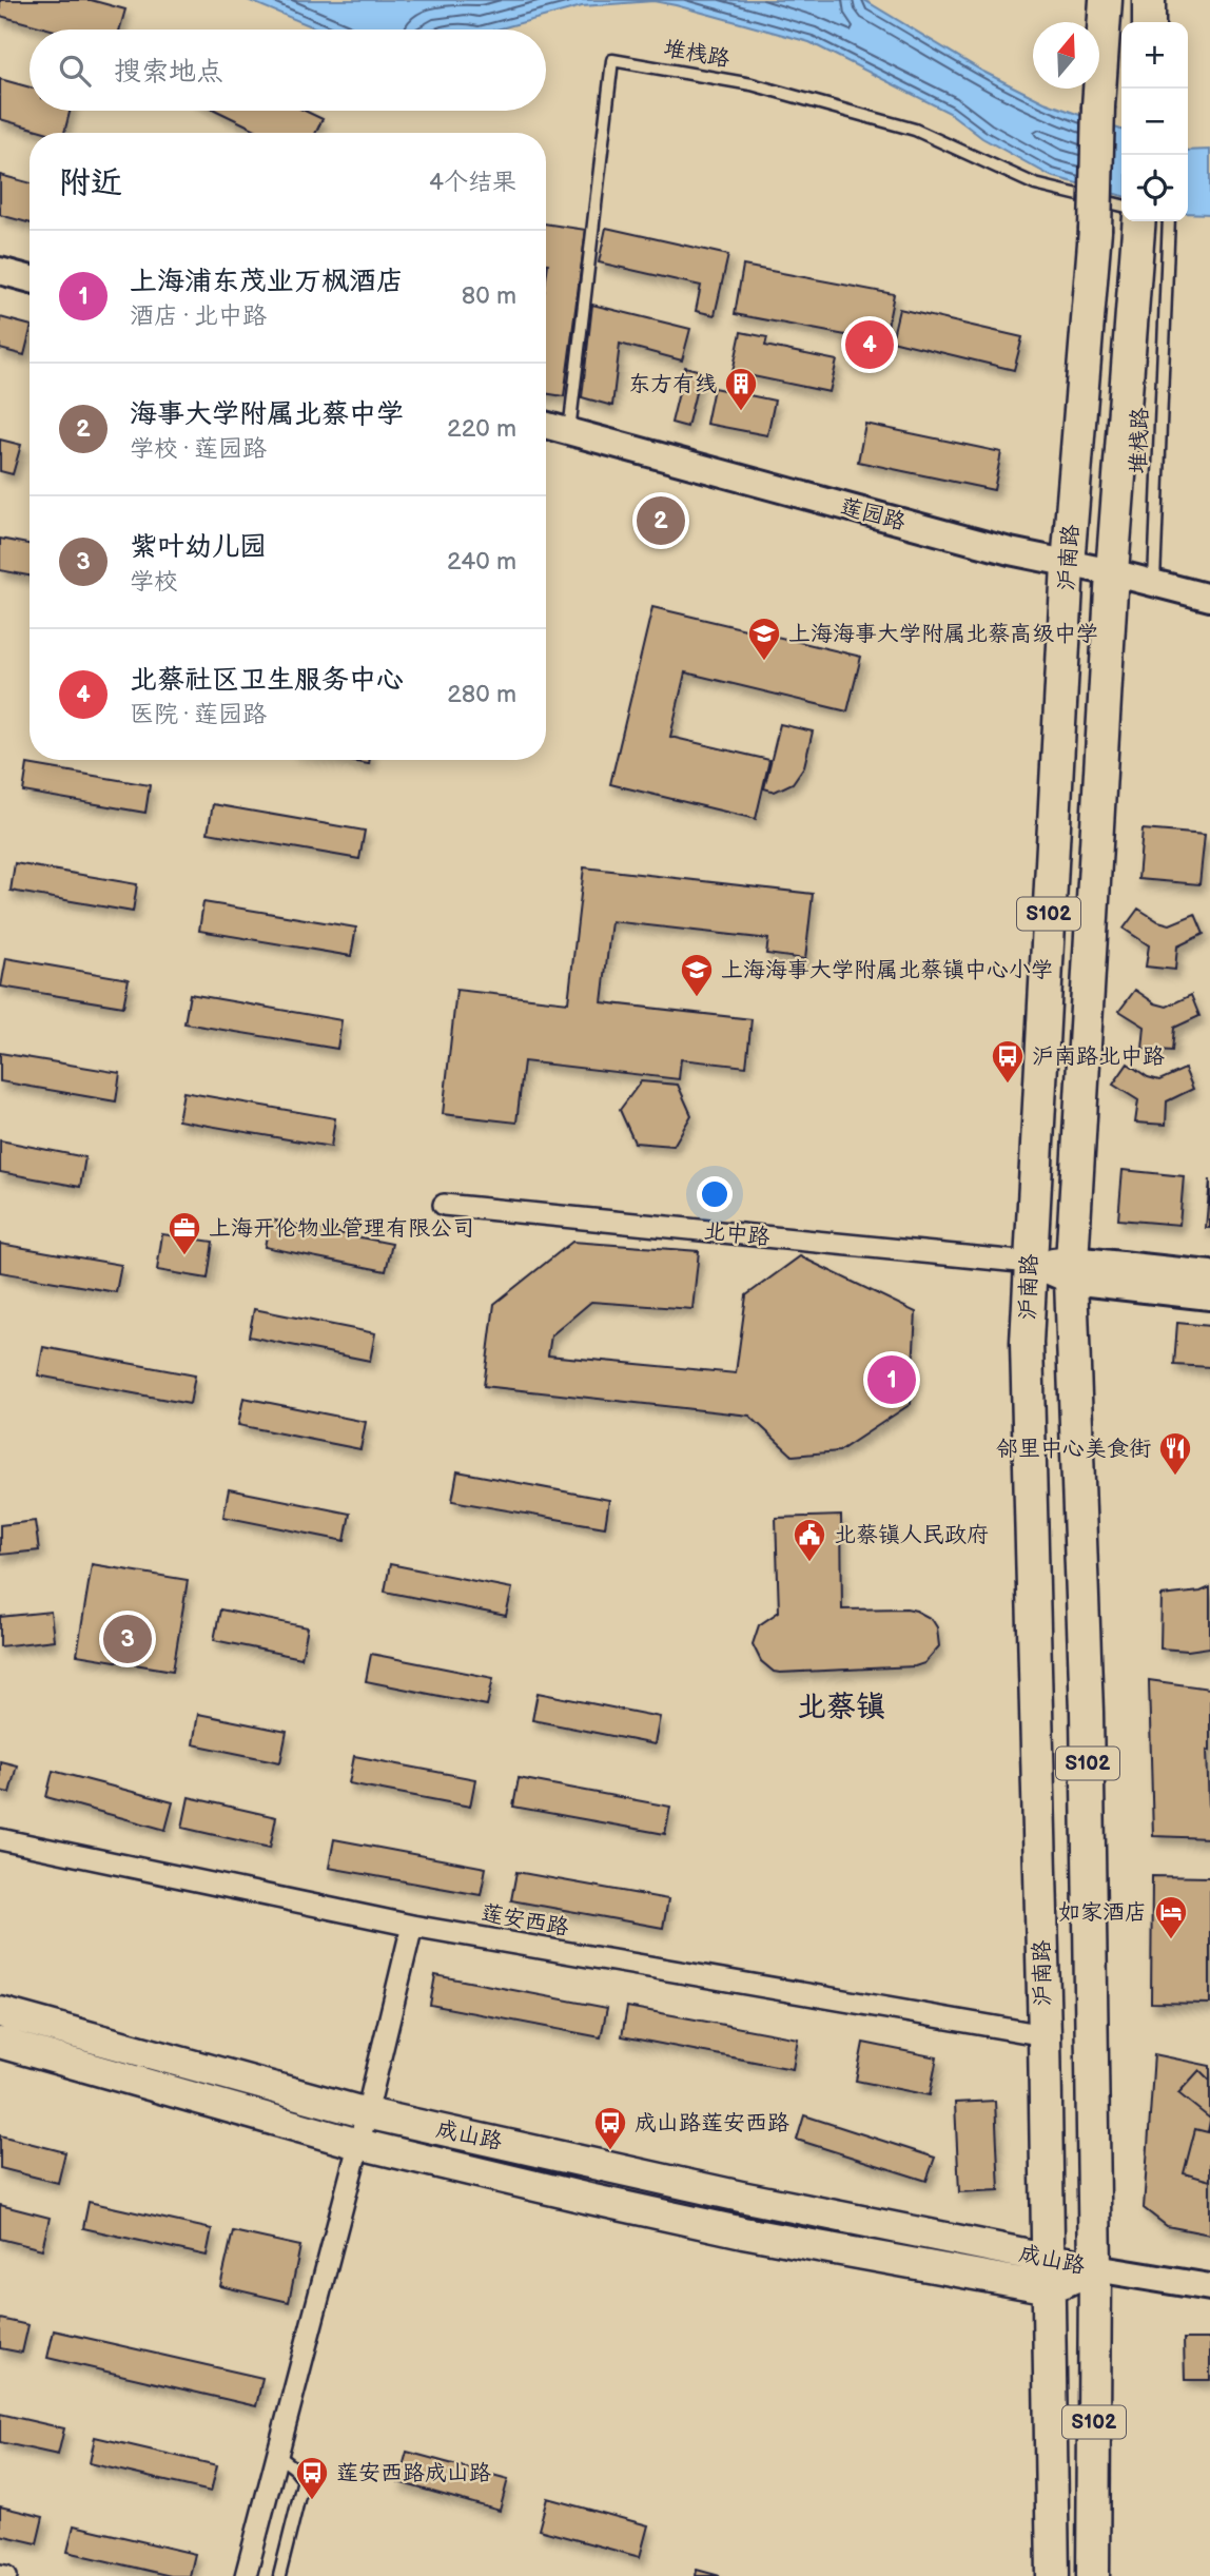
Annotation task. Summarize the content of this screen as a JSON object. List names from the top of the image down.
{
  "streets": {
    "main road": ["沪南路", "S102", "成山路"],
    "street": ["莲园路", "北中路", "莲安西路"],
    "lane": ["堆栈路"]
  },
  "crossings": [
    ["堆栈路", "莲园路"],
    ["莲园路", "沪南路"],
    ["沪南路", "北中路"],
    ["沪南路", "莲安西路"],
    ["沪南路", "成山路"]
  ],
  "districts": ["北蔡镇"],
  "places": {
    "building": ["东方有线"],
    "school or university": ["上海海事大学附属北蔡高级中学", "上海海事大学附属北蔡镇中心小学"],
    "bus stop": ["沪南路北中路", "成山路莲安西路", "莲安西路成山路"],
    "office": ["上海开伦物业管理有限公司"],
    "restaurant": ["邻里中心美食街"],
    "public building": ["北蔡镇人民政府"],
    "hotel": ["如家酒店"]
  },
  "north": "top",
  "page": {
    "map_buttons": ["+", "−"],
    "search": "搜索地点",
    "heading": ["附近", "4个结果"],
    "list": [
      {
        "mark": "1",
        "name": "上海浦东茂业万枫酒店",
        "note": "酒店 · 北中路",
        "value": "80 m"
      },
      {
        "mark": "2",
        "name": "海事大学附属北蔡中学",
        "note": "学校 · 莲园路",
        "value": "220 m"
      },
      {
        "mark": "3",
        "name": "紫叶幼儿园",
        "note": "学校",
        "value": "240 m"
      },
      {
        "mark": "4",
        "name": "北蔡社区卫生服务中心",
        "note": "医院 · 莲园路",
        "value": "280 m"
      }
    ],
    "pins": [
      "4",
      "2",
      "1",
      "3"
    ]
  }
}
